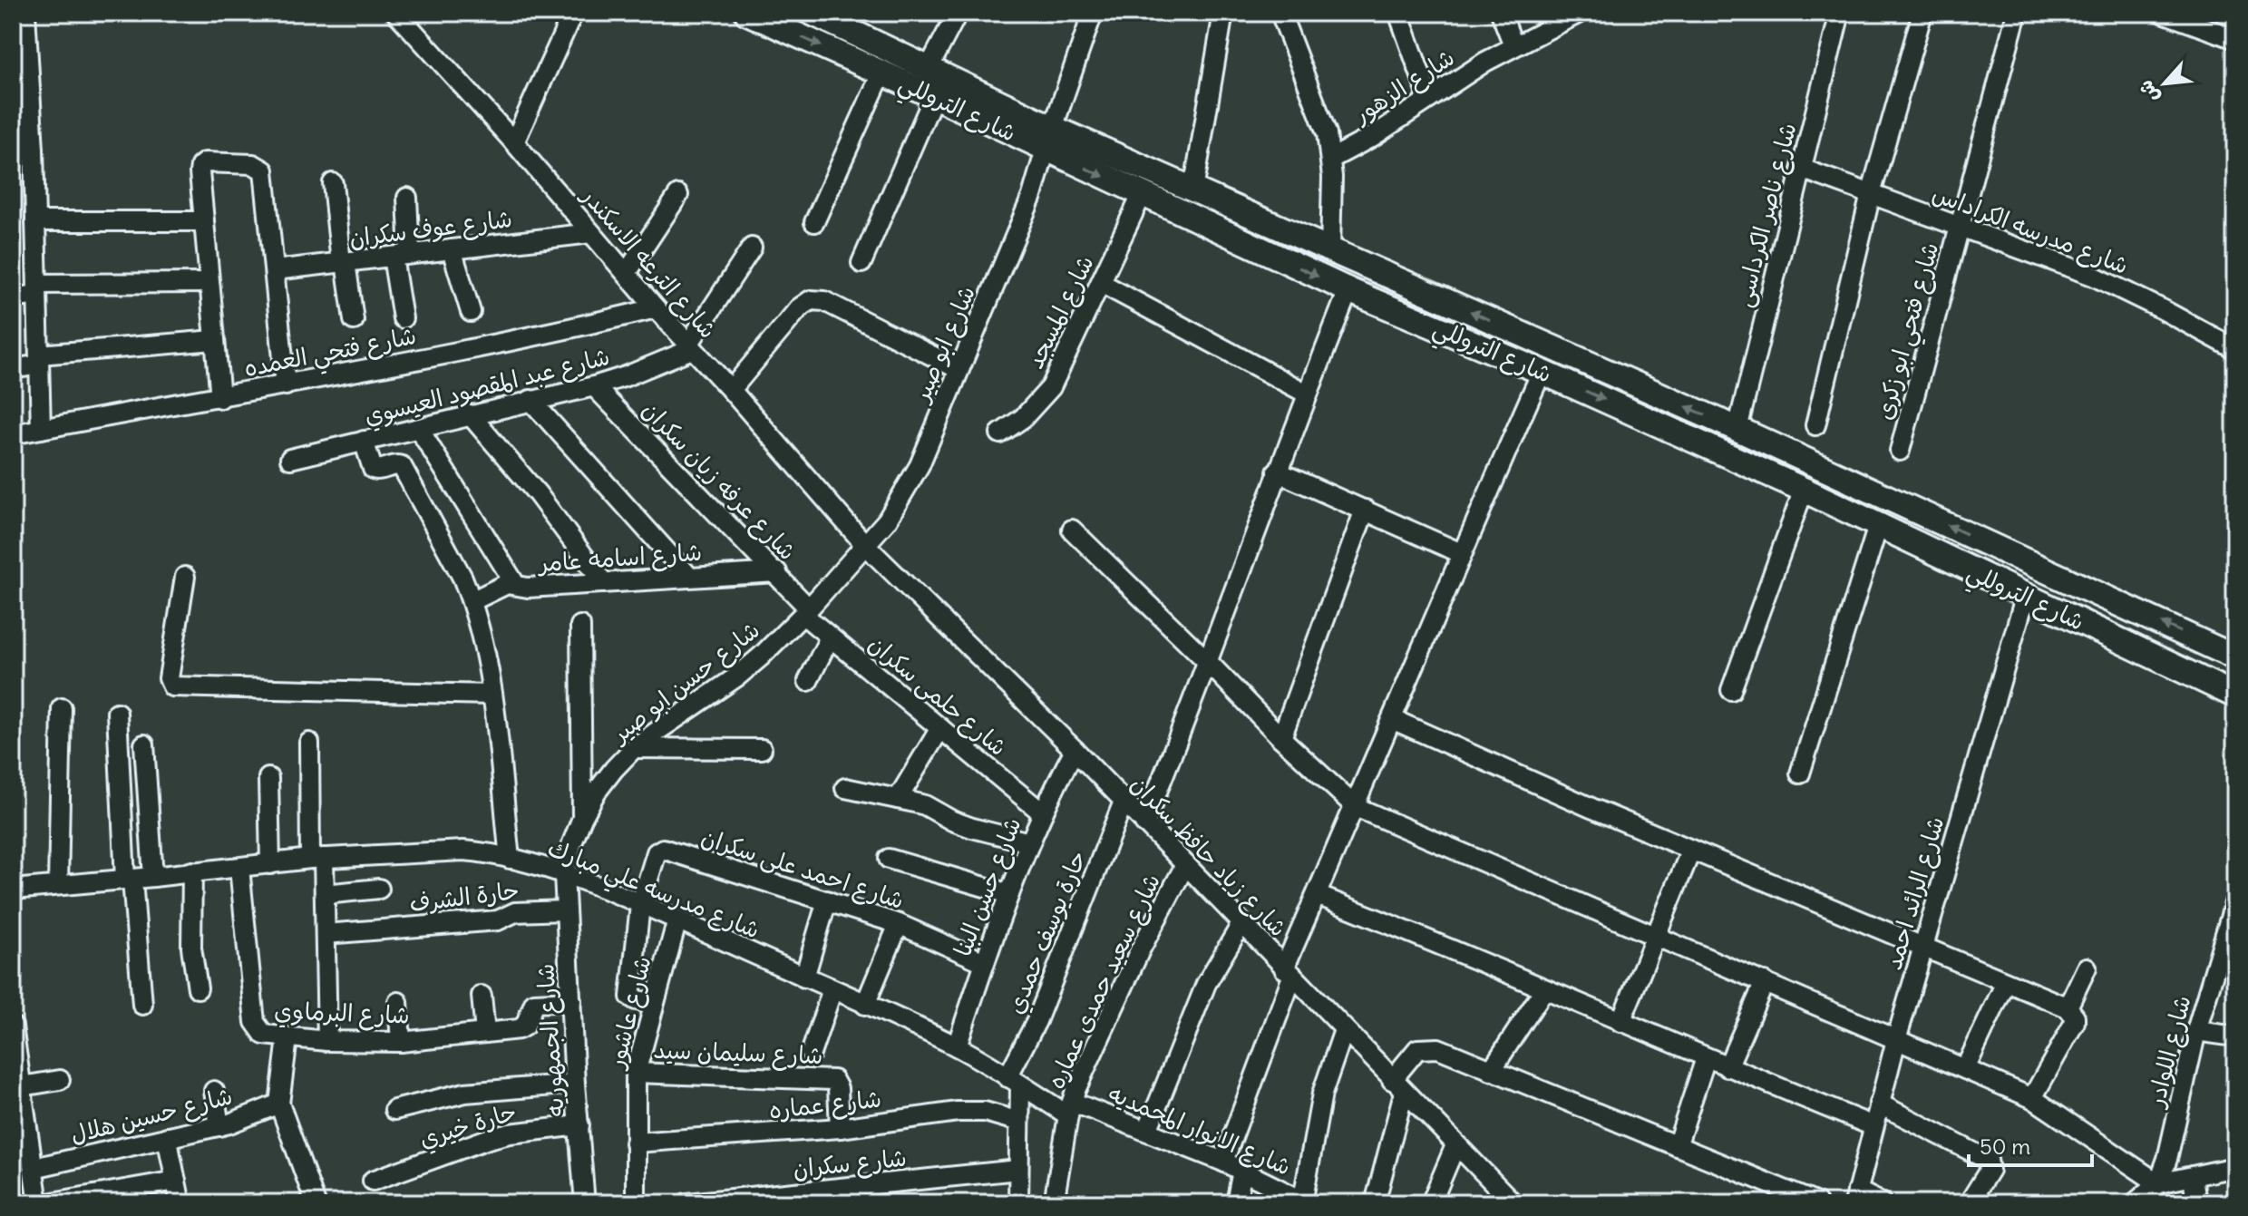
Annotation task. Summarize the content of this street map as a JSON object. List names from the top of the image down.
{
  "streets": {
    "street": [
      "شارع الزهور",
      "شارع التروللي",
      "شارع ناصر الكرداسى",
      "شارع عوف سكران",
      "شارع مدرسه الكراداس",
      "شارع الترعه الاسكندر",
      "شارع المسجد",
      "شارع فتحي ابو زكرى",
      "شارع ابو صير",
      "شارع فتحي العمده",
      "شارع عبد المقصود العيسوي",
      "شارع عرفه زيان سكران",
      "شارع اسامه عامر",
      "شارع حسن ابو صير",
      "شارع حلمى سكران",
      "شارع زياد حافظ سكران",
      "شارع احمد على سكران",
      "شارع حسن البنا",
      "شارع مدرسه علي مبارك",
      "شارع الرائد احمد",
      "حارة الشرف",
      "حارة يوسف حمدي",
      "شارع سعيد حمدى عماره",
      "شارع عاشور",
      "شارع البرماوي",
      "شارع الجمهوريه",
      "شارع اللوادر",
      "شارع سليمان سيد",
      "شارع عماره",
      "شارع حسين هلال",
      "حارة خيري",
      "شارع الانوار المحمديه",
      "شارع سكران"
    ]
  },
  "crossings": [
    ["شارع التروللي", "شارع ناصر الكرداسى"],
    ["شارع التروللي", "شارع المسجد"],
    ["شارع التروللي", "شارع ابو صير"],
    ["شارع التروللي", "شارع الرائد احمد"],
    ["شارع ناصر الكرداسى", "شارع مدرسه الكراداس"],
    ["شارع عوف سكران", "شارع الترعه الاسكندر"],
    ["شارع مدرسه الكراداس", "شارع فتحي ابو زكرى"],
    ["شارع الترعه الاسكندر", "شارع ابو صير"],
    ["شارع الترعه الاسكندر", "شارع فتحي العمده"],
    ["شارع الترعه الاسكندر", "شارع عبد المقصود العيسوي"],
    ["شارع الترعه الاسكندر", "شارع حسن ابو صير"],
    ["شارع الترعه الاسكندر", "شارع زياد حافظ سكران"],
    ["شارع ابو صير", "شارع حسن ابو صير"],
    ["شارع ابو صير", "شارع زياد حافظ سكران"],
    ["شارع عبد المقصود العيسوي", "شارع عرفه زيان سكران"],
    ["شارع عرفه زيان سكران", "شارع اسامه عامر"],
    ["شارع عرفه زيان سكران", "شارع حسن ابو صير"],
    ["شارع عرفه زيان سكران", "شارع حلمى سكران"],
    ["شارع حسن ابو صير", "شارع حلمى سكران"],
    ["شارع حسن ابو صير", "شارع زياد حافظ سكران"],
    ["شارع حسن ابو صير", "شارع مدرسه علي مبارك"],
    ["شارع حسن ابو صير", "شارع الجمهوريه"],
    ["شارع حلمى سكران", "شارع حسن البنا"],
    ["شارع زياد حافظ سكران", "شارع حسن البنا"],
    ["شارع زياد حافظ سكران", "حارة يوسف حمدي"],
    ["شارع زياد حافظ سكران", "شارع سعيد حمدى عماره"],
    ["شارع احمد على سكران", "شارع حسن البنا"],
    ["شارع احمد على سكران", "شارع مدرسه علي مبارك"],
    ["شارع حسن البنا", "شارع مدرسه علي مبارك"],
    ["شارع مدرسه علي مبارك", "حارة يوسف حمدي"],
    ["شارع مدرسه علي مبارك", "شارع سعيد حمدى عماره"],
    ["شارع مدرسه علي مبارك", "شارع عاشور"],
    ["شارع مدرسه علي مبارك", "شارع البرماوي"],
    ["شارع مدرسه علي مبارك", "شارع الجمهوريه"],
    ["شارع مدرسه علي مبارك", "شارع الانوار المحمديه"],
    ["حارة الشرف", "شارع الجمهوريه"],
    ["شارع سعيد حمدى عماره", "شارع الانوار المحمديه"],
    ["شارع عاشور", "شارع سليمان سيد"],
    ["شارع عاشور", "شارع عماره"],
    ["شارع البرماوي", "شارع الجمهوريه"],
    ["شارع الجمهوريه", "حارة خيري"],
    ["شارع سليمان سيد", "شارع عماره"]
  ],
  "scale_bar": "50 m",
  "north": "bottom left"
}
